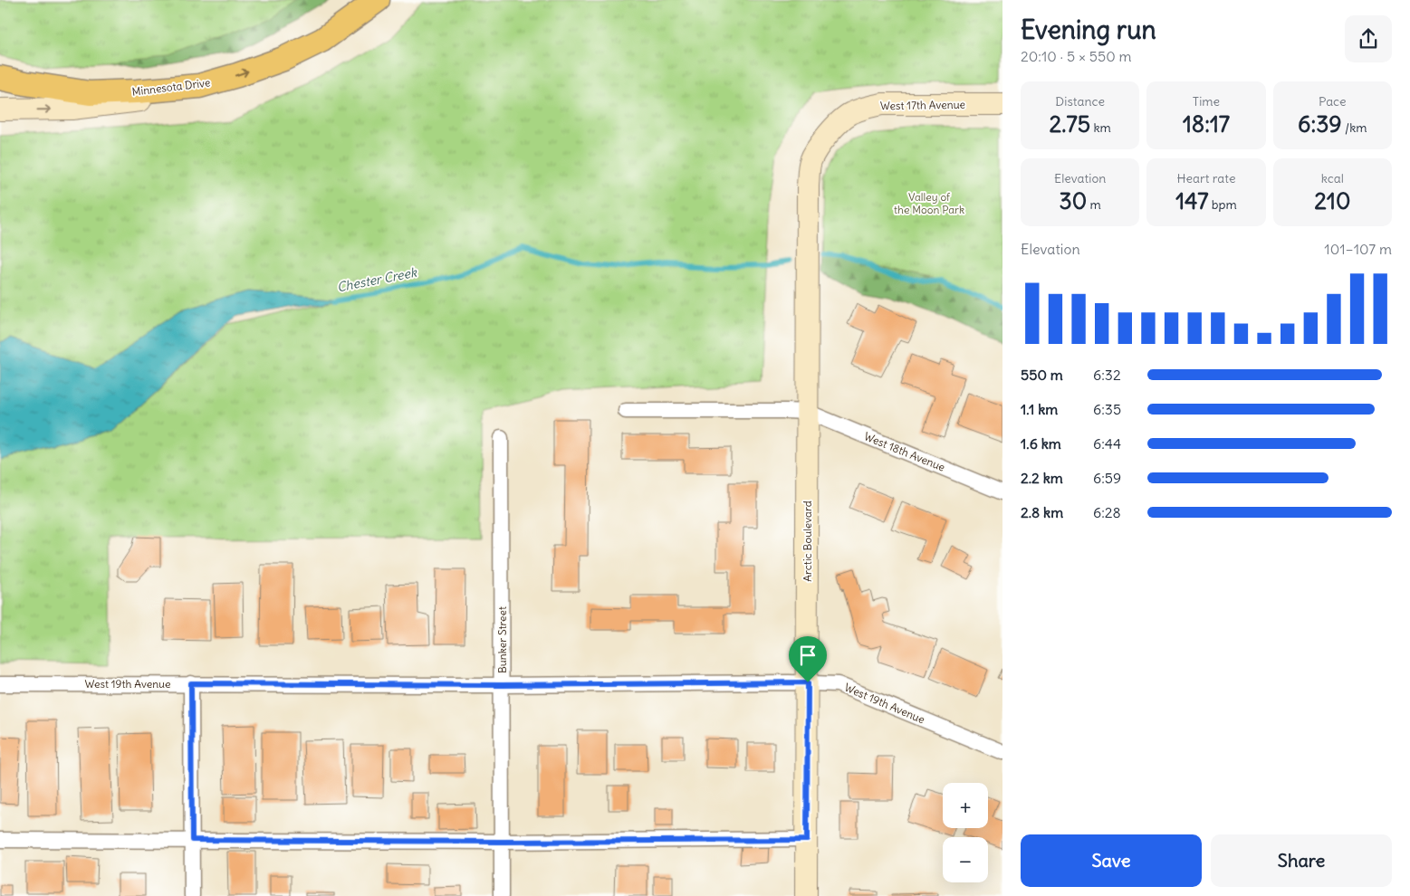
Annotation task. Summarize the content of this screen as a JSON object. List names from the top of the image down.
{
  "streets": {
    "main road": ["Minnesota Drive", "West 17th Avenue", "Arctic Boulevard"],
    "street": ["West 18th Avenue", "Bunker Street", "West 19th Avenue"]
  },
  "crossings": [
    ["West 17th Avenue", "Arctic Boulevard"],
    ["West 18th Avenue", "Arctic Boulevard"],
    ["Arctic Boulevard", "West 19th Avenue"],
    ["Bunker Street", "West 19th Avenue"]
  ],
  "one_way": ["Minnesota Drive"],
  "water": ["Chester Creek"],
  "parks": ["Valley of the Moon Park"],
  "page": {
    "heading": ["Evening run", "20:10 · 5 × 550 m"],
    "stats": [
      ["Distance", "2.75 km"],
      ["Time", "18:17"],
      ["Pace", "6:39 /km"],
      ["Elevation", "30 m"],
      ["Heart rate", "147 bpm"],
      ["kcal", "210"]
    ],
    "chart": ["Elevation", "101–107 m"],
    "list": [
      {
        "name": "550 m",
        "note": "6:32"
      },
      {
        "name": "1.1 km",
        "note": "6:35"
      },
      {
        "name": "1.6 km",
        "note": "6:44"
      },
      {
        "name": "2.2 km",
        "note": "6:59"
      },
      {
        "name": "2.8 km",
        "note": "6:28"
      }
    ],
    "map_buttons": ["+", "−"],
    "buttons": ["Save", "Share"]
  }
}
